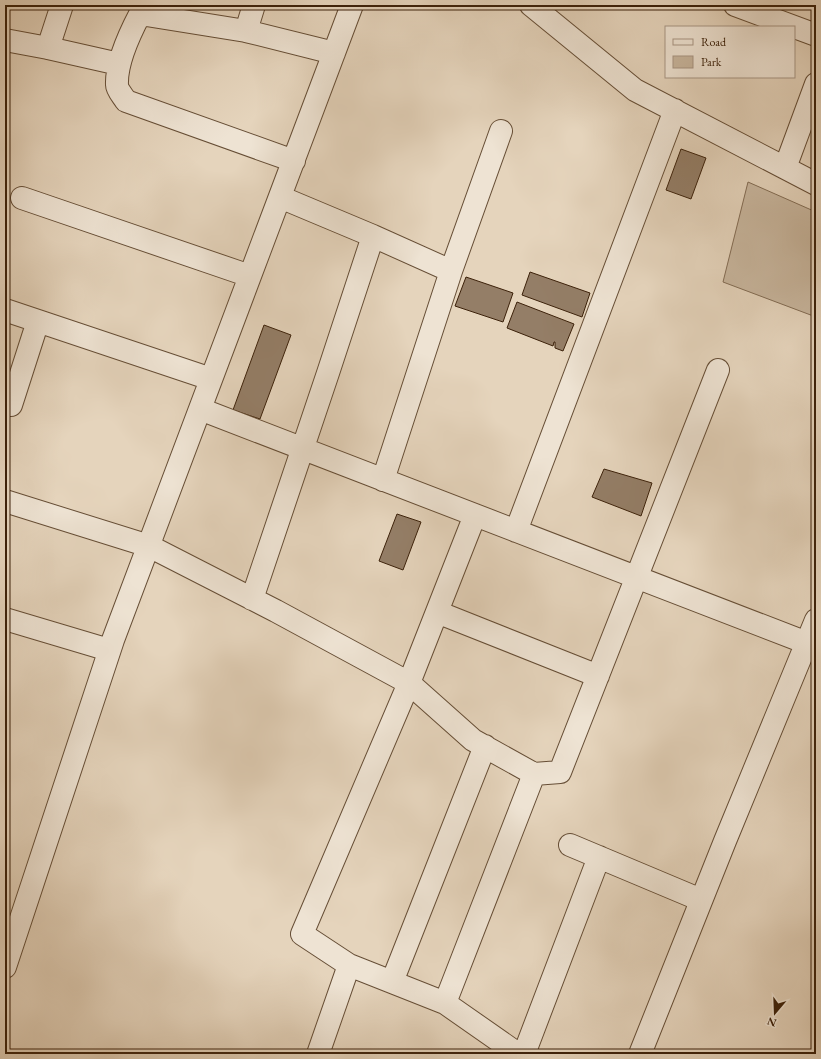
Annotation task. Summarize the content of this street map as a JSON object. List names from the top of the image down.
{
  "legend": ["Road", "Park"],
  "north": "bottom"
}
